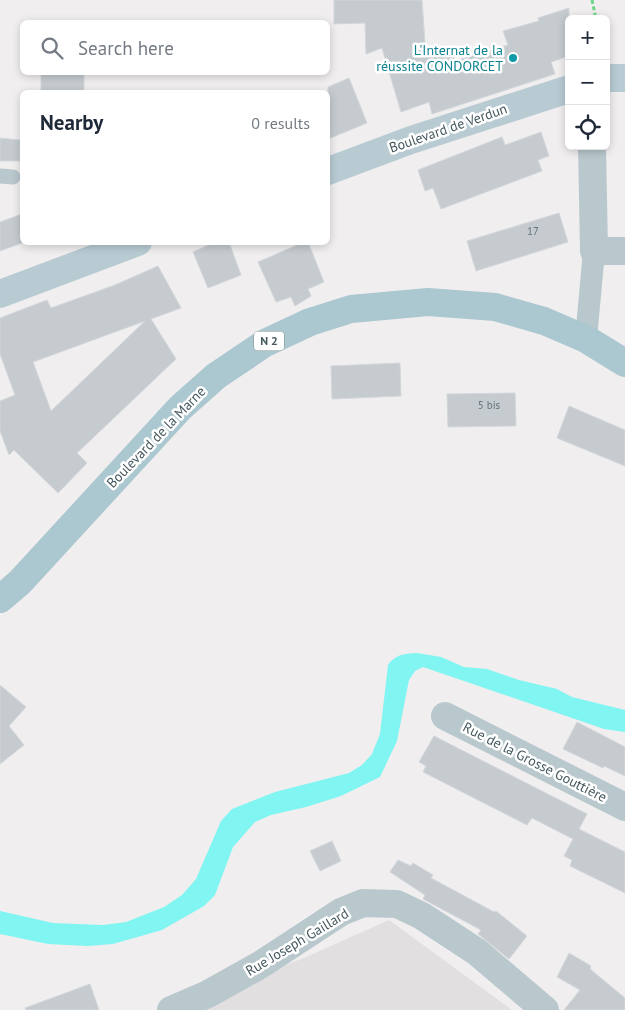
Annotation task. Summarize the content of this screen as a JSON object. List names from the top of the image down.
{
  "streets": {
    "main road": ["Boulevard de Verdun", "N 2", "Boulevard de la Marne"],
    "street": ["Rue de la Grosse Gouttière", "Rue Joseph Gaillard"]
  },
  "places": ["L'Internat de la réussite CONDORCET"],
  "house_numbers": ["17", "5 bis"],
  "page": {
    "map_buttons": ["+", "−"],
    "search": "Search here",
    "heading": ["Nearby", "0 results"]
  }
}
